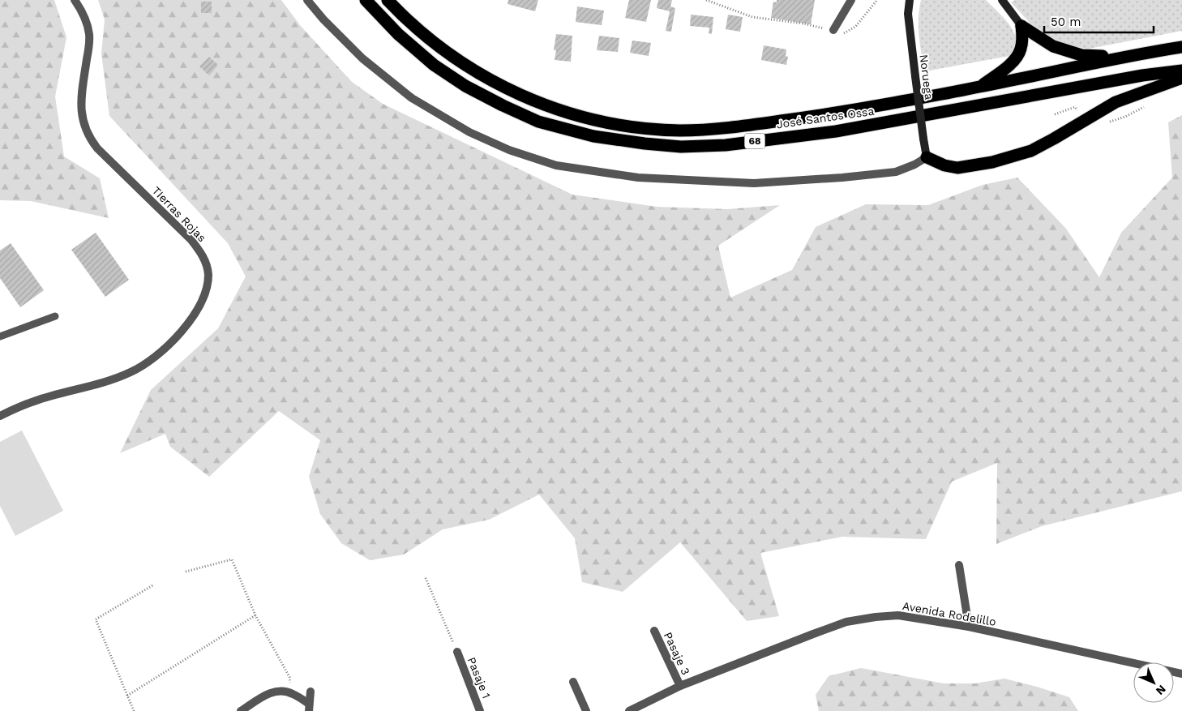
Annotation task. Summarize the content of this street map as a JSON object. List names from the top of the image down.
{
  "streets": {
    "highway": ["José Santos Ossa", "68"],
    "main road": ["Noruega"],
    "street": [
      "TIerras Rojas",
      "Avenida Rodelillo",
      "Pasaje 3",
      "Pasaje 1"
    ]
  },
  "crossings": [
    ["Avenida Rodelillo", "Pasaje 3"]
  ],
  "scale_bar": "50 m",
  "north": "bottom right"
}
